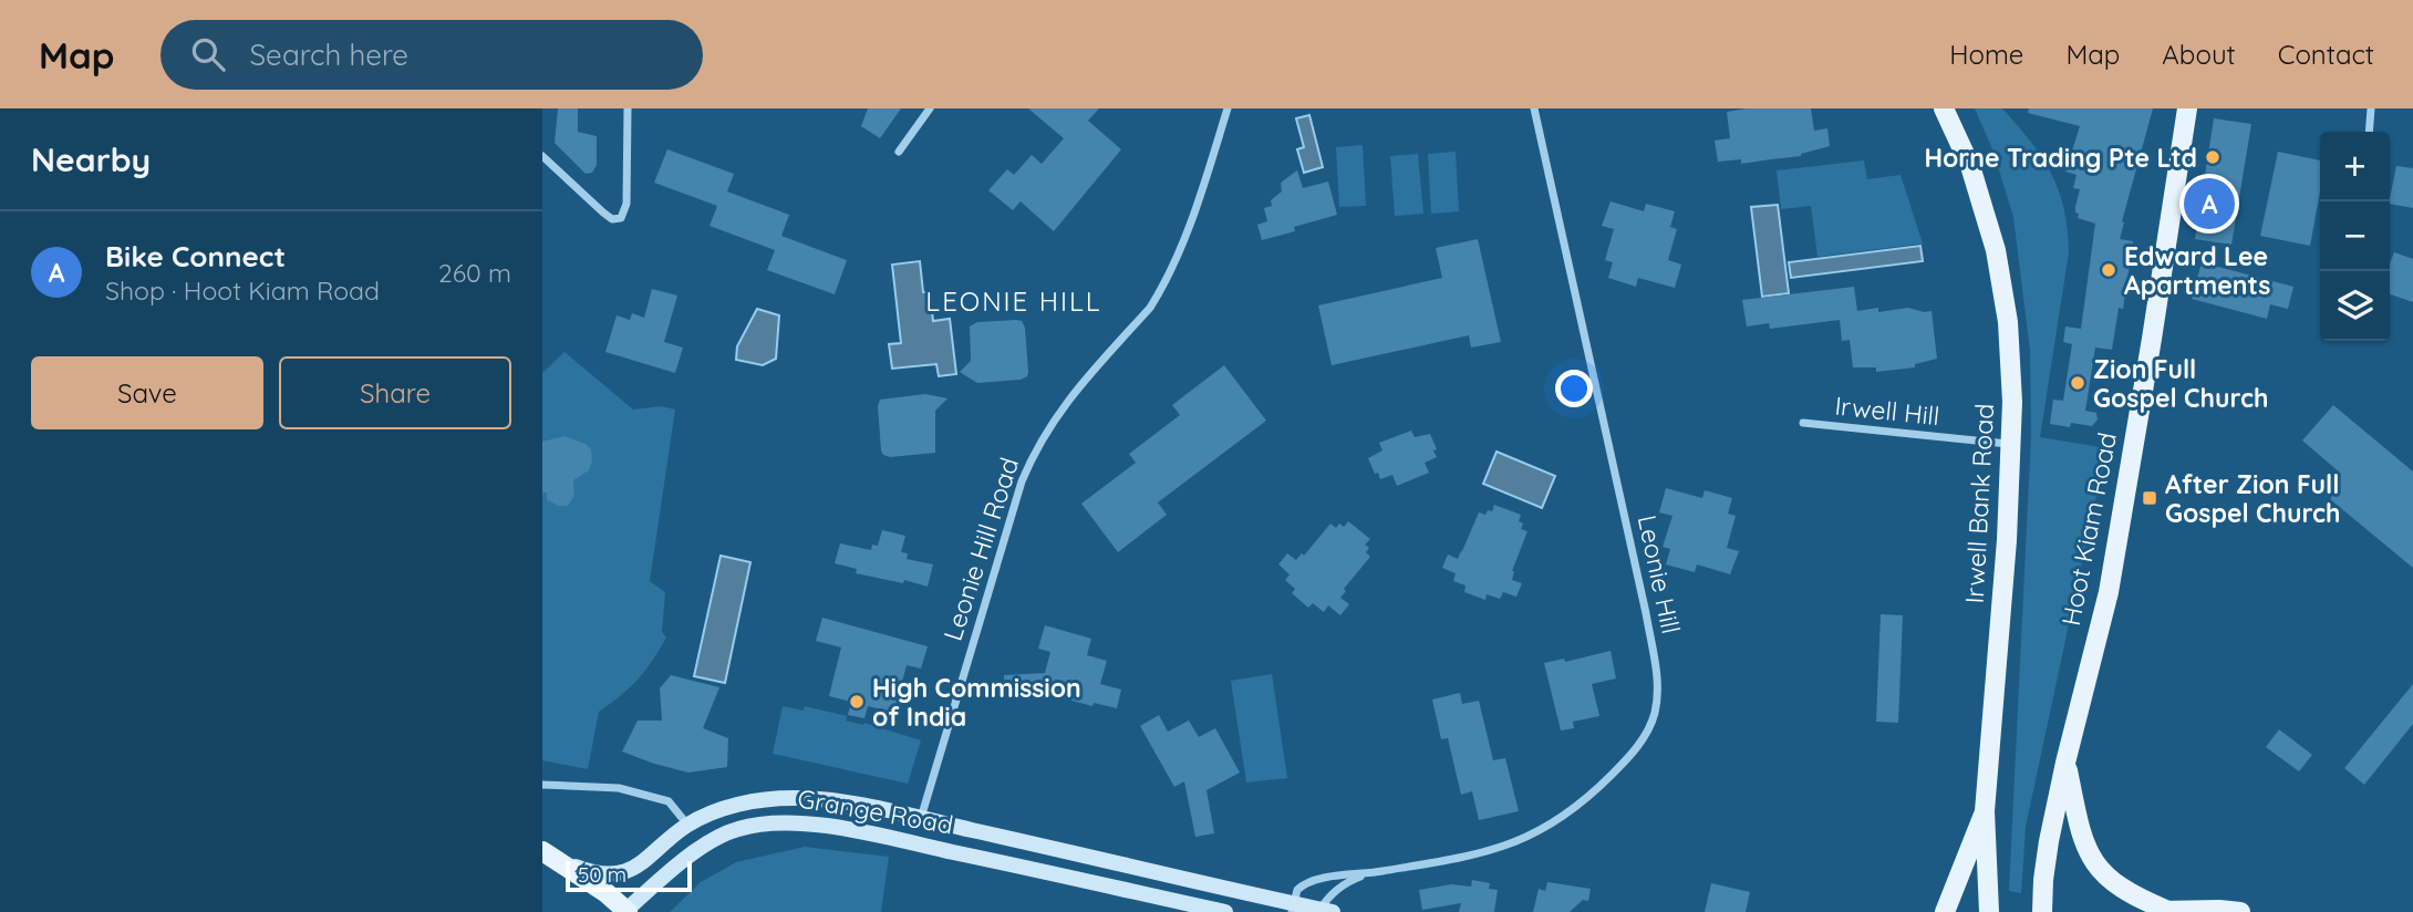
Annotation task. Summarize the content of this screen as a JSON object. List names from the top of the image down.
{
  "streets": {
    "main road": ["Irwell Bank Road", "Hoot Kiam Road", "Grange Road"],
    "street": ["Irwell Hill", "Leonie Hill Road", "Leonie Hill"]
  },
  "crossings": [
    ["Irwell Hill", "Irwell Bank Road"],
    ["Leonie Hill Road", "Grange Road"],
    ["Leonie Hill", "Grange Road"]
  ],
  "districts": ["LEONIE HILL"],
  "places": {
    "other": [
      "Horne Trading Pte Ltd",
      "Edward Lee Apartments",
      "Zion Full Gospel Church",
      "High Commission of India"
    ],
    "transit": ["After Zion Full Gospel Church"]
  },
  "scale_bar": "50 m",
  "page": {
    "header": "Map",
    "search": "Search here",
    "nav": [
      "Home",
      "Map",
      "About",
      "Contact"
    ],
    "heading": "Nearby",
    "map_buttons": ["+", "−"],
    "pins": "A",
    "list": [
      {
        "mark": "A",
        "name": "Bike Connect",
        "note": "Shop · Hoot Kiam Road",
        "value": "260 m"
      }
    ],
    "buttons": ["Save", "Share"],
    "scale": "50 m"
  }
}
